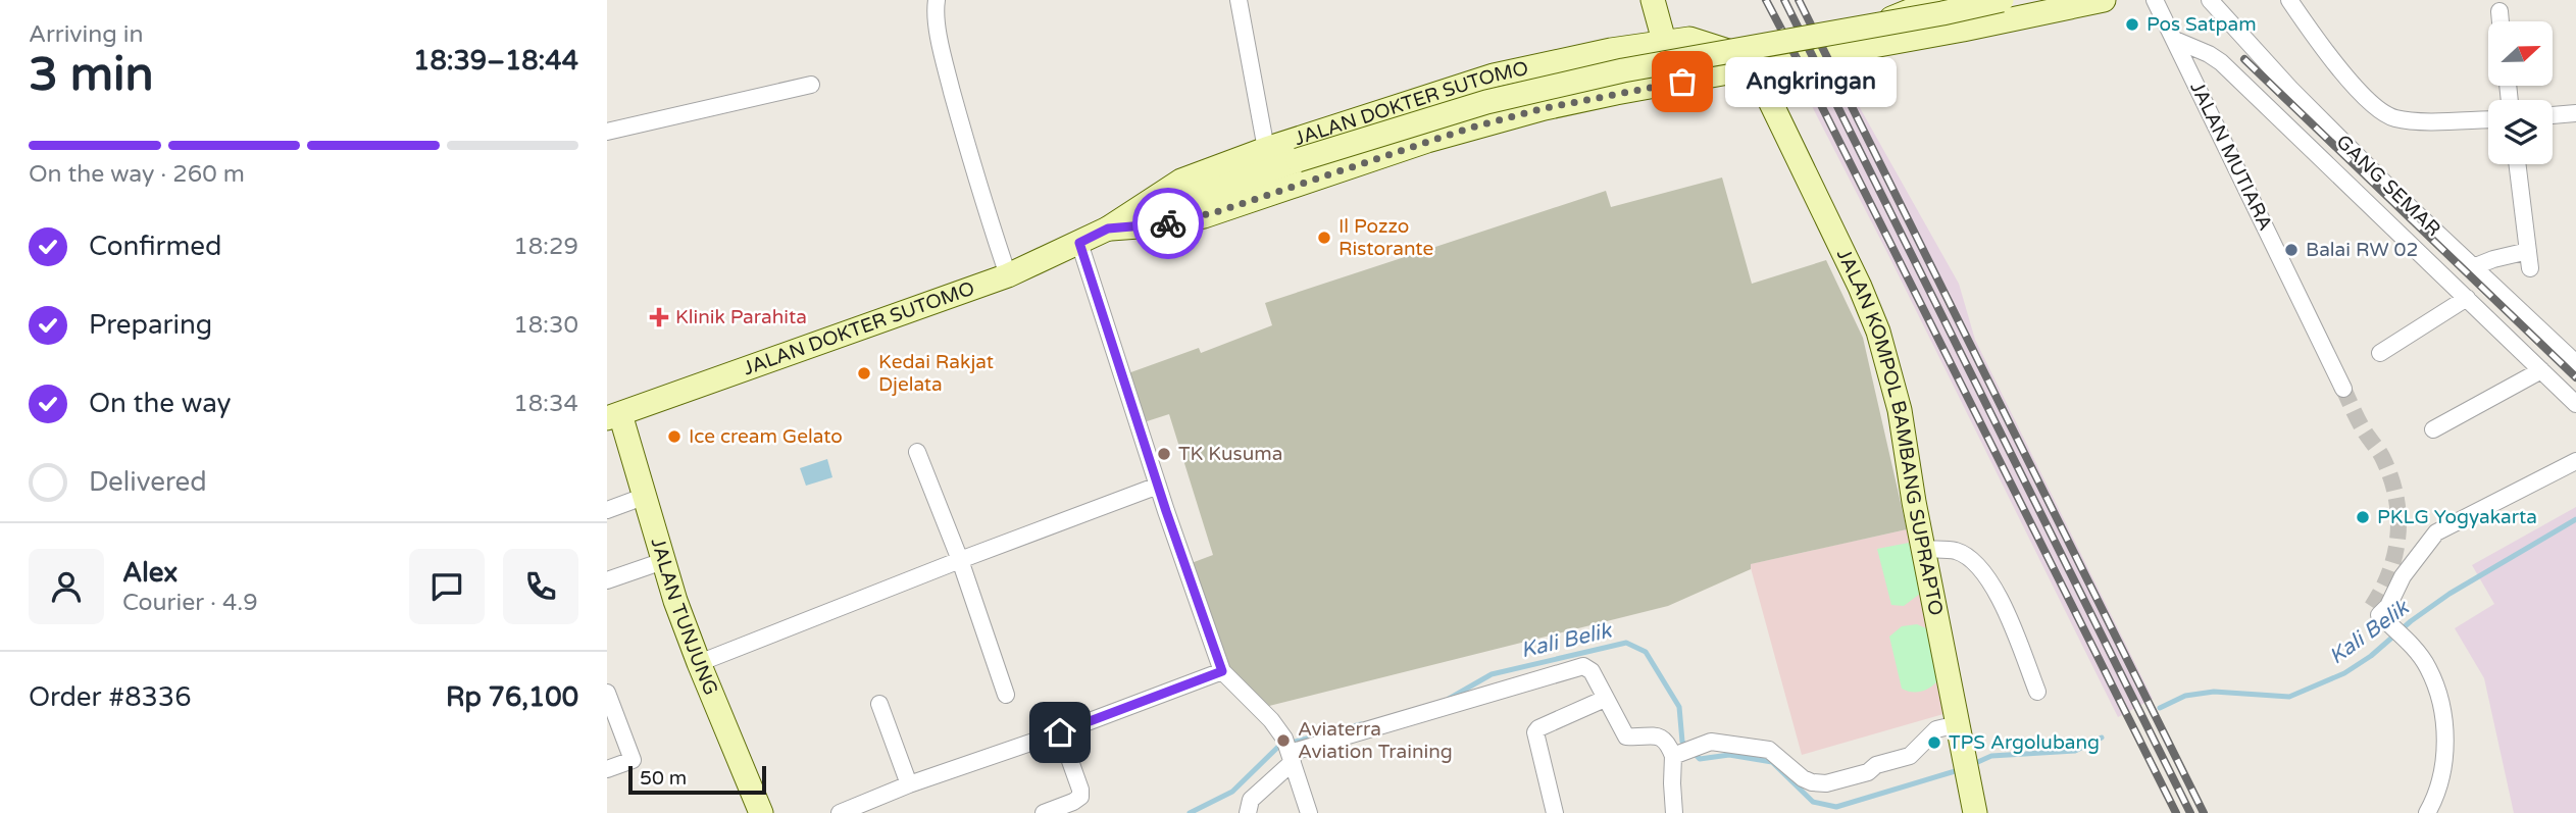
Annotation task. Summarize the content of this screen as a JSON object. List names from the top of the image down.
{
  "streets": {
    "main road": ["JALAN DOKTER SUTOMO", "JALAN KOMPOL BAMBANG SUPRAPTO", "JALAN TUNJUNG"],
    "street": ["JALAN MUTIARA", "GANG SEMAR"]
  },
  "crossings": [
    ["JALAN DOKTER SUTOMO", "JALAN KOMPOL BAMBANG SUPRAPTO"],
    ["JALAN DOKTER SUTOMO", "JALAN TUNJUNG"]
  ],
  "water": ["Kali Belik"],
  "places": {
    "other": [
      "Pos Satpam",
      "Angkringan",
      "Il Pozzo Ristorante",
      "Balai RW 02",
      "Kedai Rakjat Djelata",
      "Ice cream Gelato",
      "TK Kusuma",
      "PKLG Yogyakarta",
      "Aviaterra Aviation Training",
      "TPS Argolubang"
    ],
    "health": ["Klinik Parahita"]
  },
  "scale_bar": "50 m",
  "north": "right",
  "page": {
    "heading": ["3 min", "Arriving in", "18:39–18:44"],
    "panel": [
      "Alex",
      "Courier · 4.9",
      "Order #8336",
      "Rp 76,100"
    ],
    "bubble": "Angkringan",
    "bar": "On the way · 260 m",
    "list": [
      ["Confirmed", "18:29"],
      ["Preparing", "18:30"],
      ["On the way", "18:34"],
      "Delivered"
    ],
    "scale": "50 m"
  }
}
